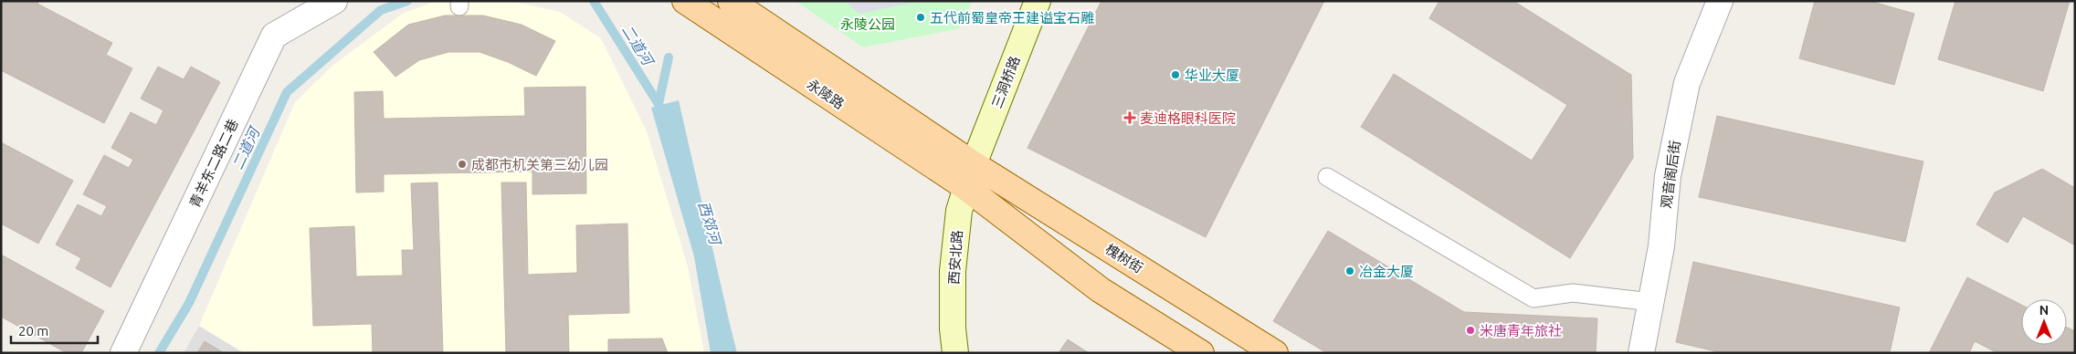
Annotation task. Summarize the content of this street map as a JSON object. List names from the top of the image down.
{
  "streets": {
    "main road": ["永陵路", "槐树街"],
    "street": [
      "三洞桥路",
      "青羊东二路二巷",
      "观音阁后街",
      "西安北路"
    ]
  },
  "crossings": [
    ["三洞桥路", "永陵路"],
    ["三洞桥路", "西安北路"],
    ["三洞桥路", "槐树街"],
    ["永陵路", "西安北路"],
    ["永陵路", "槐树街"],
    ["西安北路", "槐树街"]
  ],
  "water": ["二道河", "西郊河"],
  "parks": ["永陵公园"],
  "places": {
    "other": [
      "五代前蜀皇帝王建谥宝石雕",
      "华业大厦",
      "成都市机关第三幼儿园",
      "冶金大厦",
      "米唐青年旅社"
    ],
    "health": ["麦迪格眼科医院"]
  },
  "scale_bar": "20 m",
  "north": "top"
}
